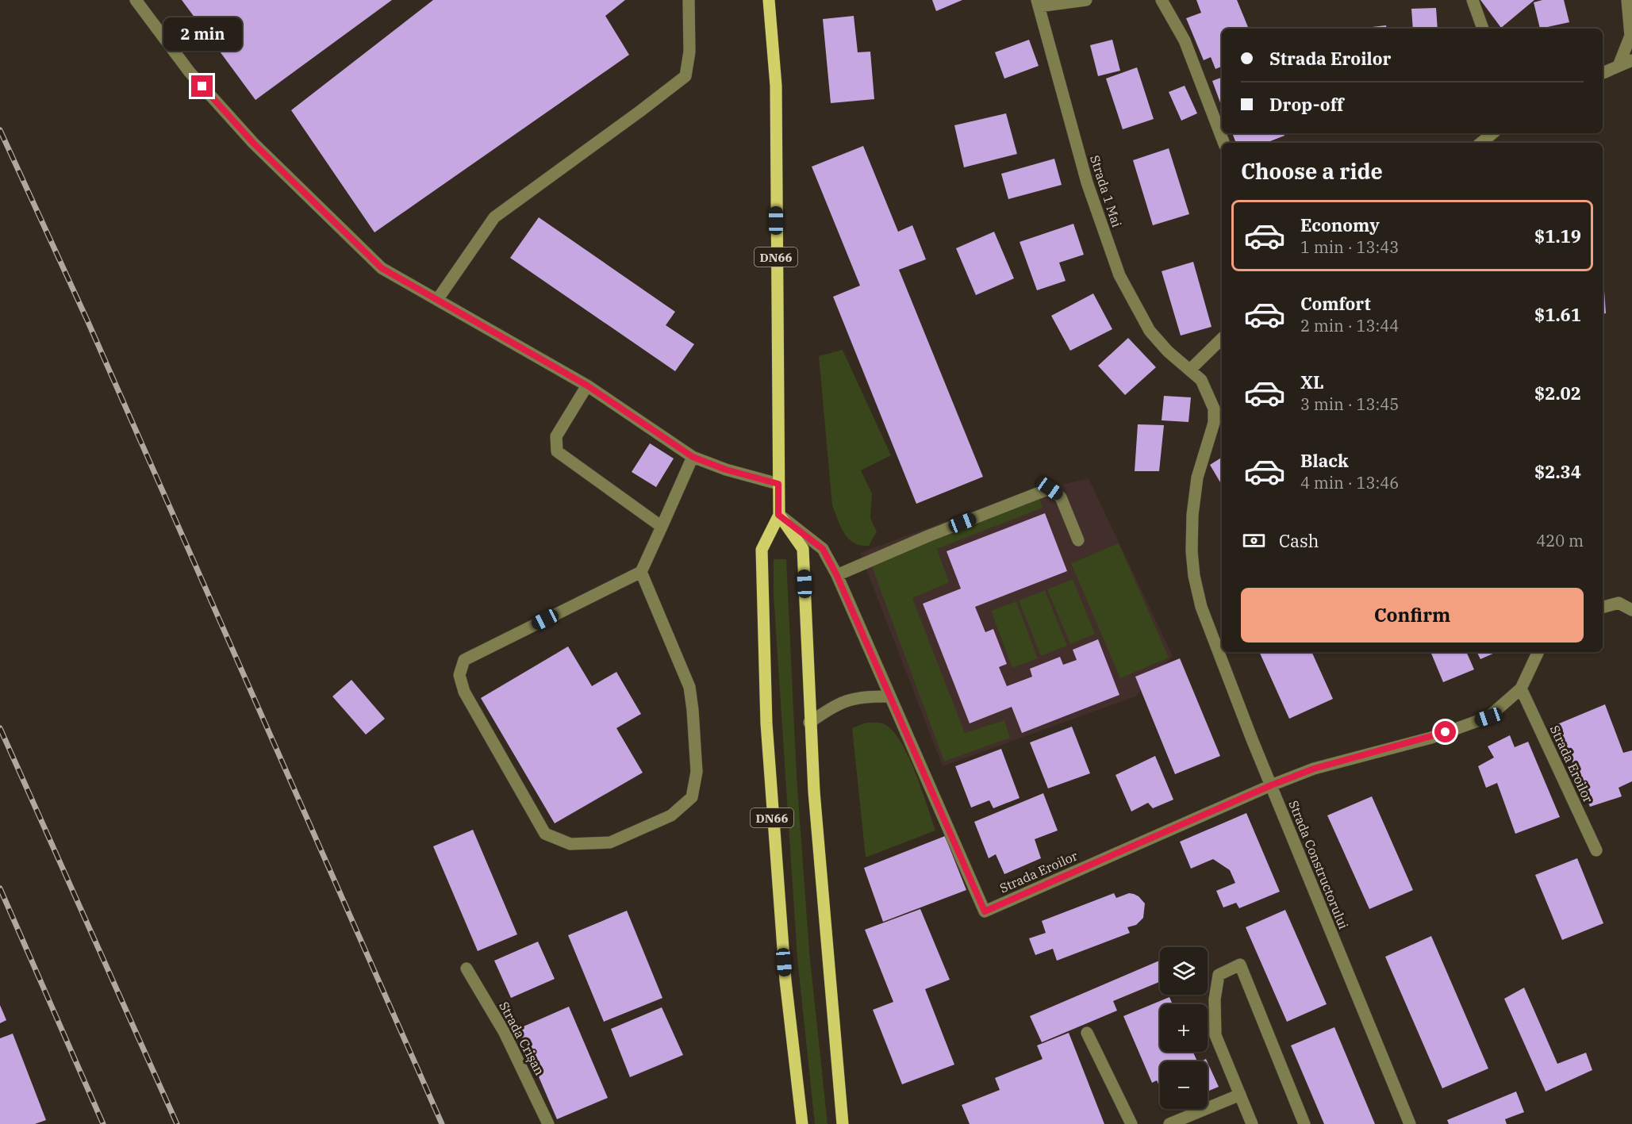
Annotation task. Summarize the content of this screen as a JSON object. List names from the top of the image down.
{
  "streets": {
    "main road": ["DN66"],
    "street": [
      "Strada 1 Mai",
      "Strada Eroilor",
      "Strada Constructorului",
      "Strada Crișan"
    ]
  },
  "crossings": [
    ["Strada 1 Mai", "Strada Constructorului"],
    ["DN66", "Strada Eroilor"],
    ["Strada Eroilor", "Strada Constructorului"]
  ],
  "page": {
    "bubble": "2 min",
    "banner": ["Strada Eroilor", "Drop-off"],
    "heading": "Choose a ride",
    "list": [
      {
        "name": "Economy",
        "note": "1 min · 13:43",
        "value": "$1.19"
      },
      {
        "name": "Comfort",
        "note": "2 min · 13:44",
        "value": "$1.61"
      },
      {
        "name": "XL",
        "note": "3 min · 13:45",
        "value": "$2.02"
      },
      {
        "name": "Black",
        "note": "4 min · 13:46",
        "value": "$2.34"
      }
    ],
    "pay": ["Cash", "420 m"],
    "buttons": "Confirm",
    "map_buttons": ["+", "−"]
  }
}
